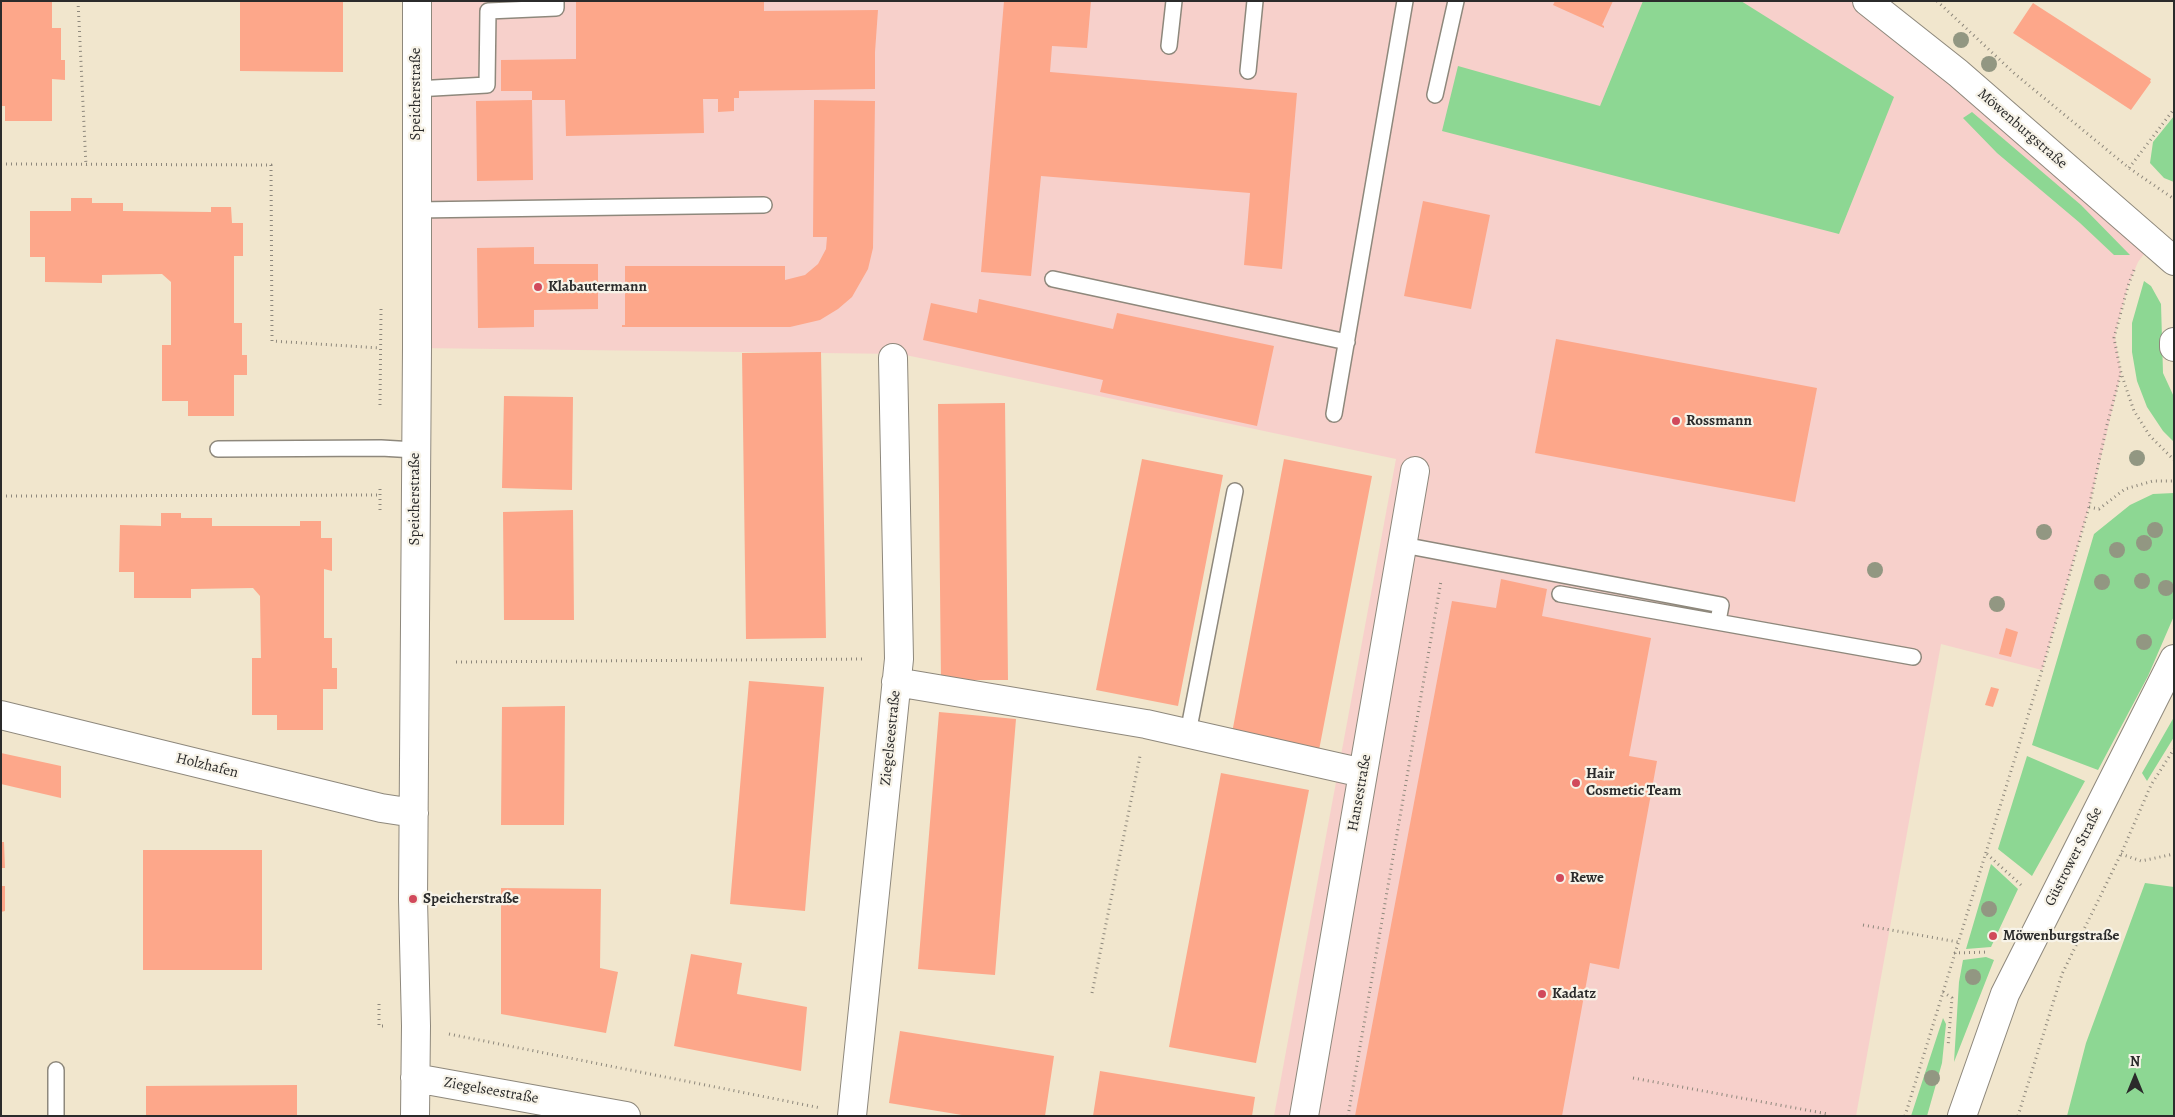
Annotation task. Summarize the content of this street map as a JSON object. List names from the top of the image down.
{
  "streets": {
    "street": [
      "Speicherstraße",
      "Möwenburgstraße",
      "Ziegelseestraße",
      "Holzhafen",
      "Hansestraße",
      "Güstrower Straße"
    ]
  },
  "crossings": [
    ["Speicherstraße", "Ziegelseestraße"],
    ["Speicherstraße", "Holzhafen"]
  ],
  "places": [
    "Klabautermann",
    "Rossmann",
    "Hair Cosmetic Team",
    "Rewe",
    "Speicherstraße",
    "Möwenburgstraße",
    "Kadatz"
  ],
  "north": "top"
}
